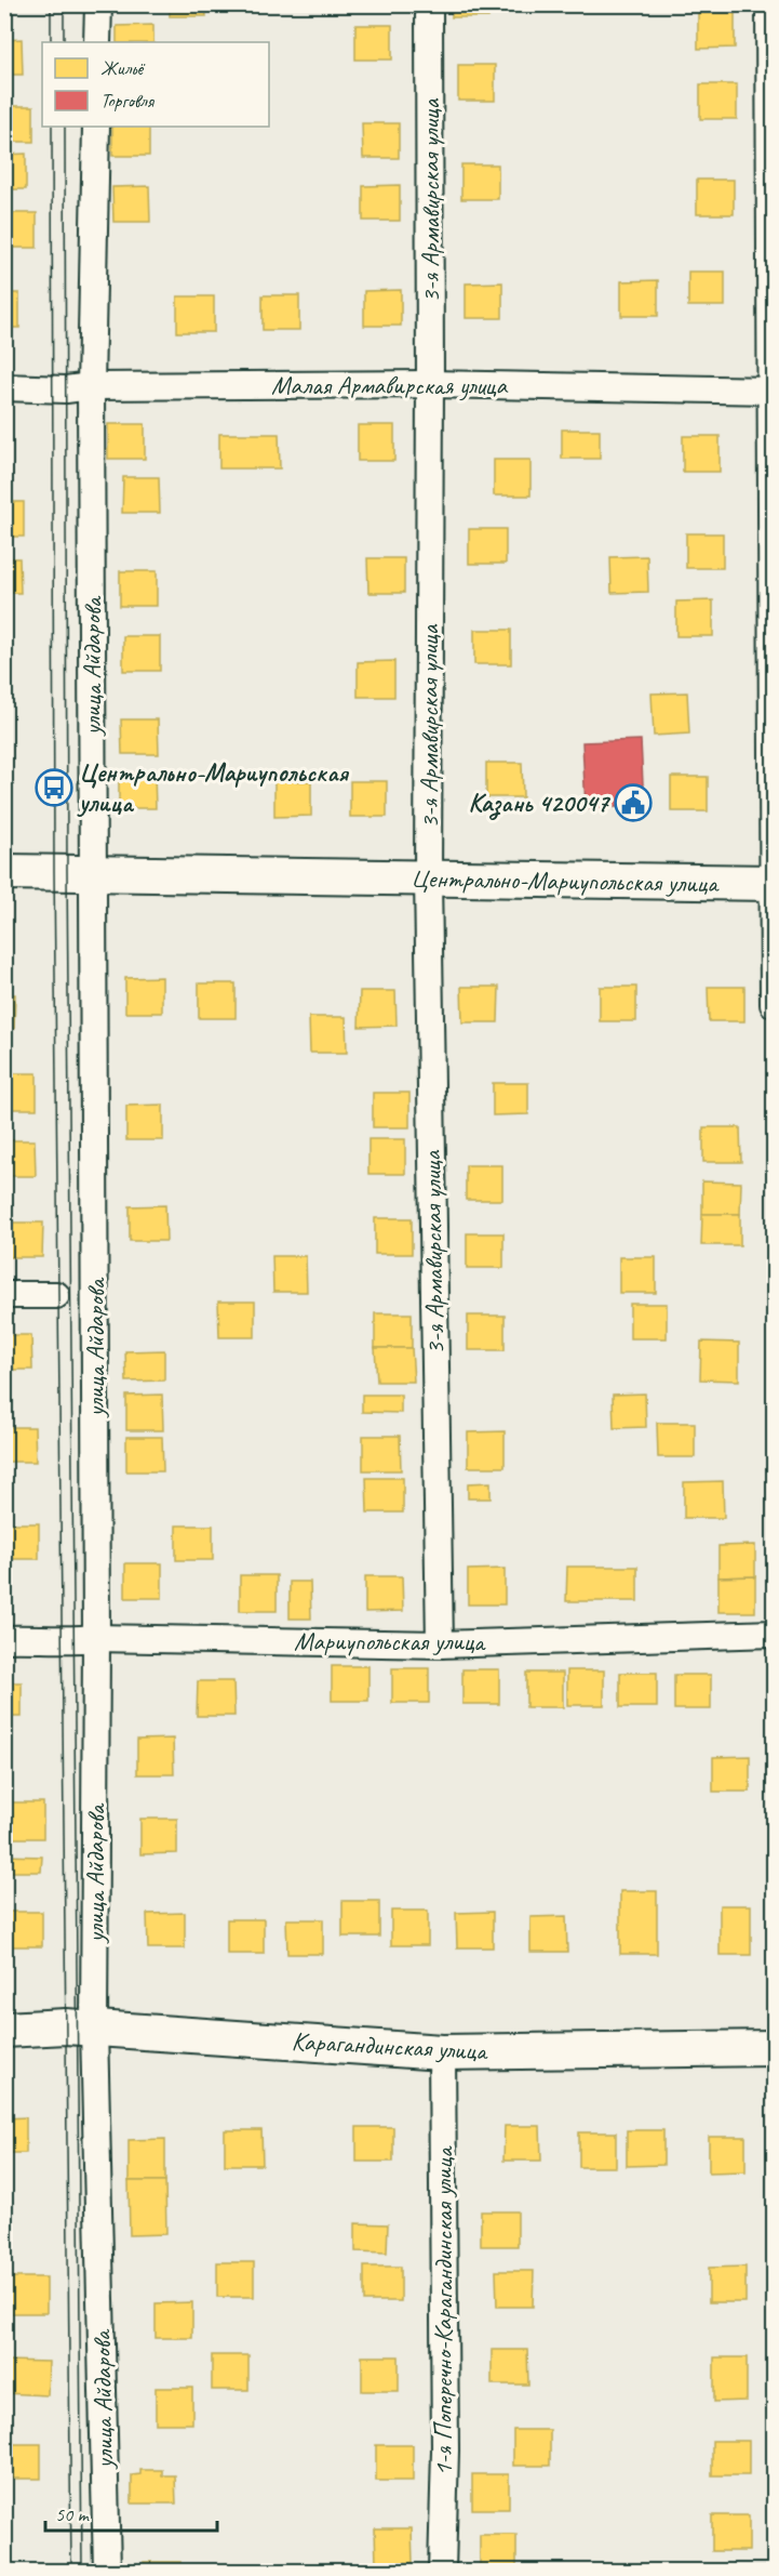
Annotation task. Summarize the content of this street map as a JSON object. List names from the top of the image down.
{
  "streets": {
    "street": [
      "3-я Армавирская улица",
      "Малая Армавирская улица",
      "улица Айдарова",
      "Центрально-Мариупольская улица",
      "Мариупольская улица",
      "Карагандинская улица",
      "1-я Поперечно-Карагандинская улица"
    ]
  },
  "crossings": [
    ["3-я Армавирская улица", "Малая Армавирская улица"],
    ["3-я Армавирская улица", "Центрально-Мариупольская улица"],
    ["3-я Армавирская улица", "Мариупольская улица"],
    ["Малая Армавирская улица", "улица Айдарова"],
    ["улица Айдарова", "Центрально-Мариупольская улица"],
    ["улица Айдарова", "Мариупольская улица"],
    ["улица Айдарова", "Карагандинская улица"],
    ["Карагандинская улица", "1-я Поперечно-Карагандинская улица"]
  ],
  "places": {
    "bus stop": ["Центрально-Мариупольская улица"],
    "public building": ["Казань 420047"]
  },
  "legend": ["Жильё", "Торговля"],
  "scale_bar": "50 m"
}
